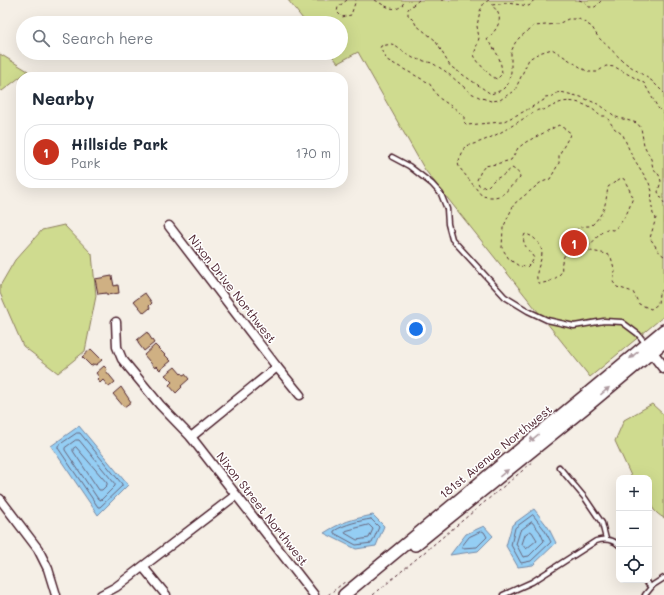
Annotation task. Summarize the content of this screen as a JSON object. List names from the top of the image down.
{
  "streets": {
    "main road": ["181st Avenue Northwest"],
    "street": ["Nixon Drive Northwest", "Nixon Street Northwest"]
  },
  "page": {
    "search": "Search here",
    "heading": "Nearby",
    "list": [
      {
        "mark": "1",
        "name": "Hillside Park",
        "note": "Park",
        "value": "170 m"
      }
    ],
    "pins": "1",
    "map_buttons": ["+", "−"]
  }
}
